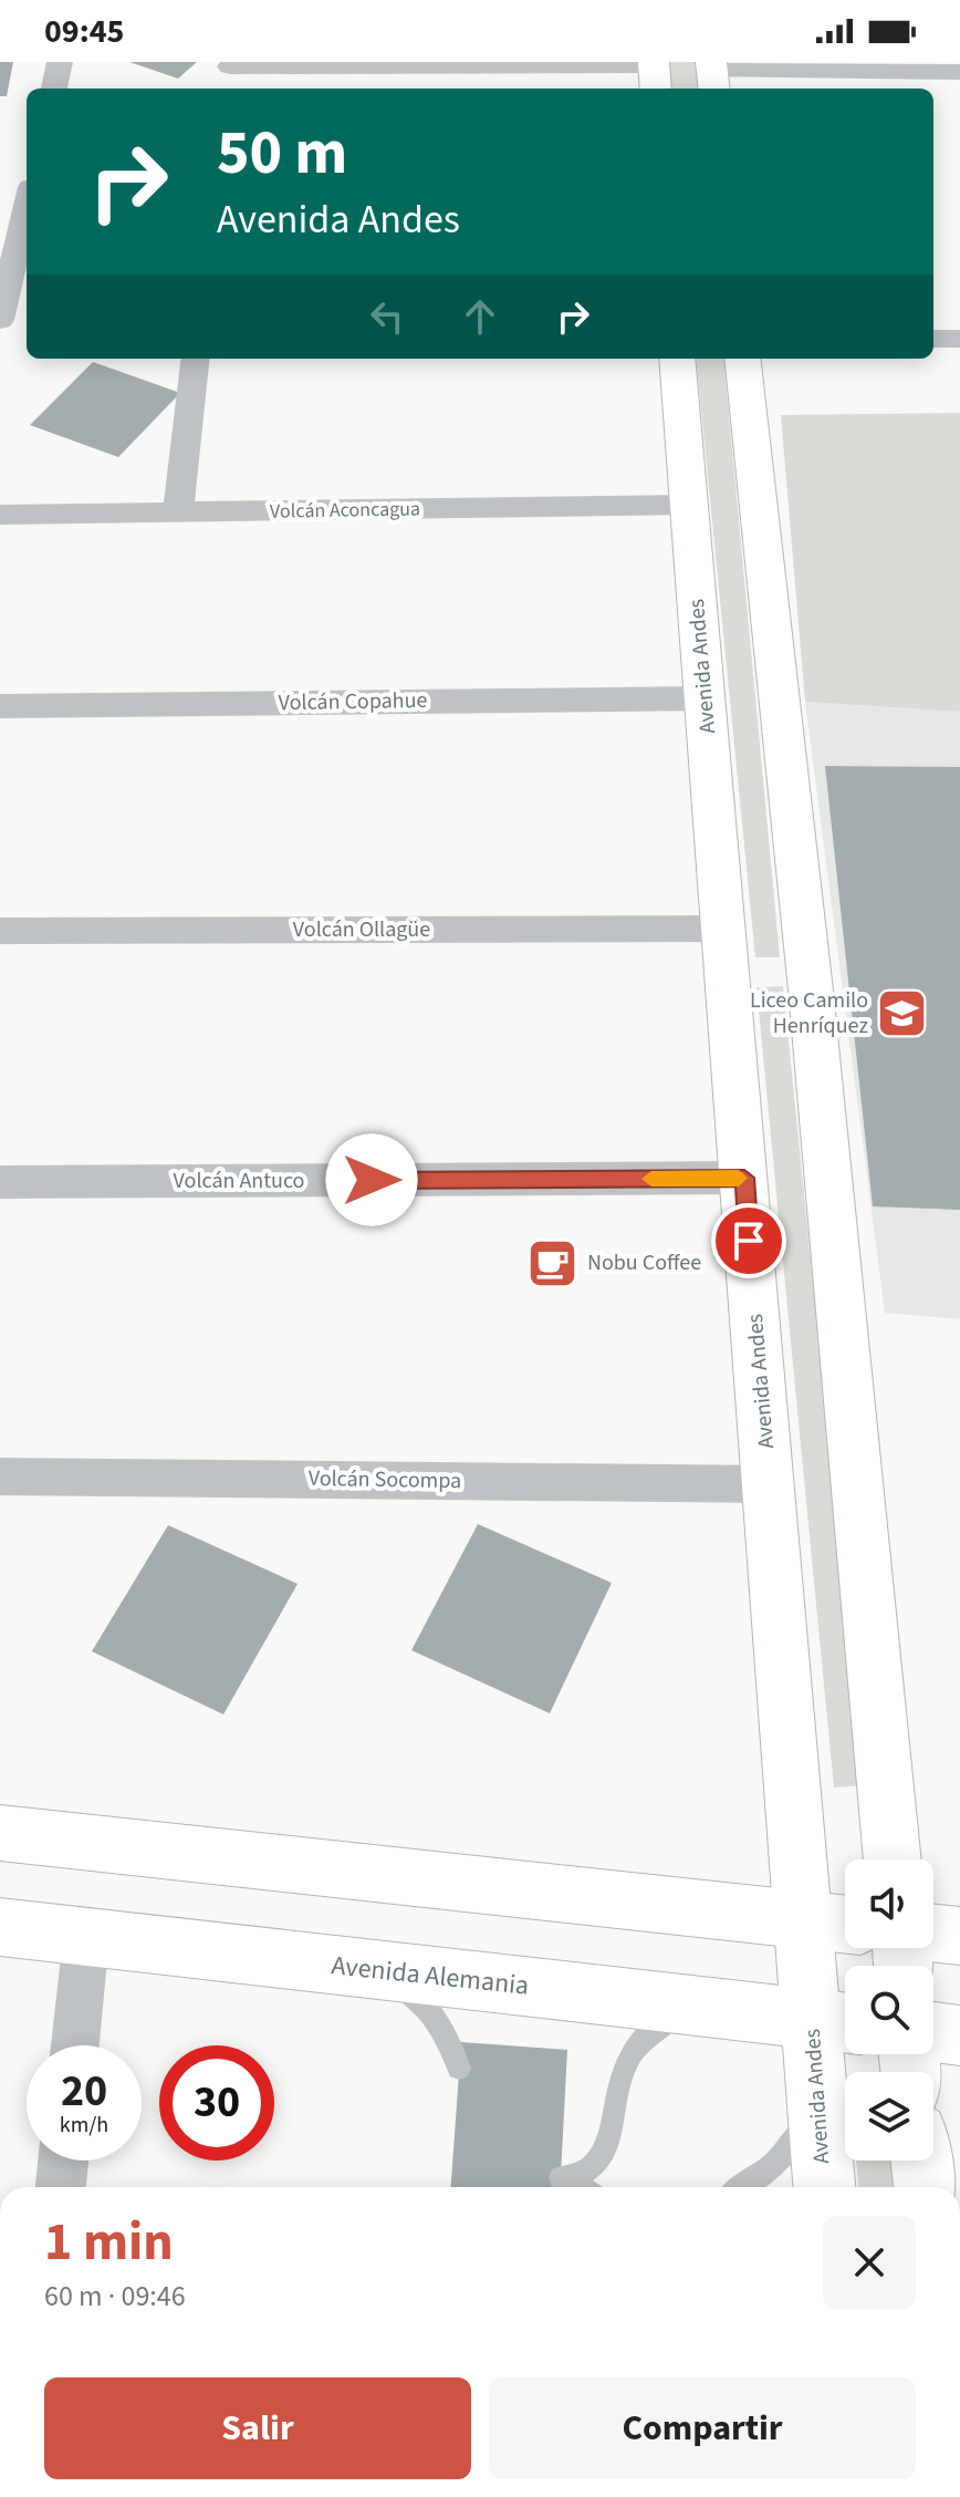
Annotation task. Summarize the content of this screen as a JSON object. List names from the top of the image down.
{
  "streets": {
    "main road": ["Avenida Andes", "Avenida Alemania"],
    "street": [
      "Volcán Aconcagua",
      "Volcán Copahue",
      "Volcán Ollagüe",
      "Volcán Antuco",
      "Volcán Socompa"
    ]
  },
  "crossings": [
    ["Volcán Aconcagua", "Avenida Andes"],
    ["Avenida Andes", "Volcán Copahue"],
    ["Avenida Andes", "Volcán Ollagüe"],
    ["Avenida Andes", "Volcán Antuco"],
    ["Avenida Andes", "Volcán Socompa"],
    ["Avenida Andes", "Avenida Alemania"]
  ],
  "places": {
    "school or university": ["Liceo Camilo Henríquez"],
    "cafe": ["Nobu Coffee"]
  },
  "page": {
    "status": "09:45",
    "turn": ["50 m", "Avenida Andes"],
    "speed": "20 km/h",
    "limit": "30",
    "heading": ["1 min", "60 m · 09:46"],
    "buttons": ["Salir", "Compartir"]
  }
}
